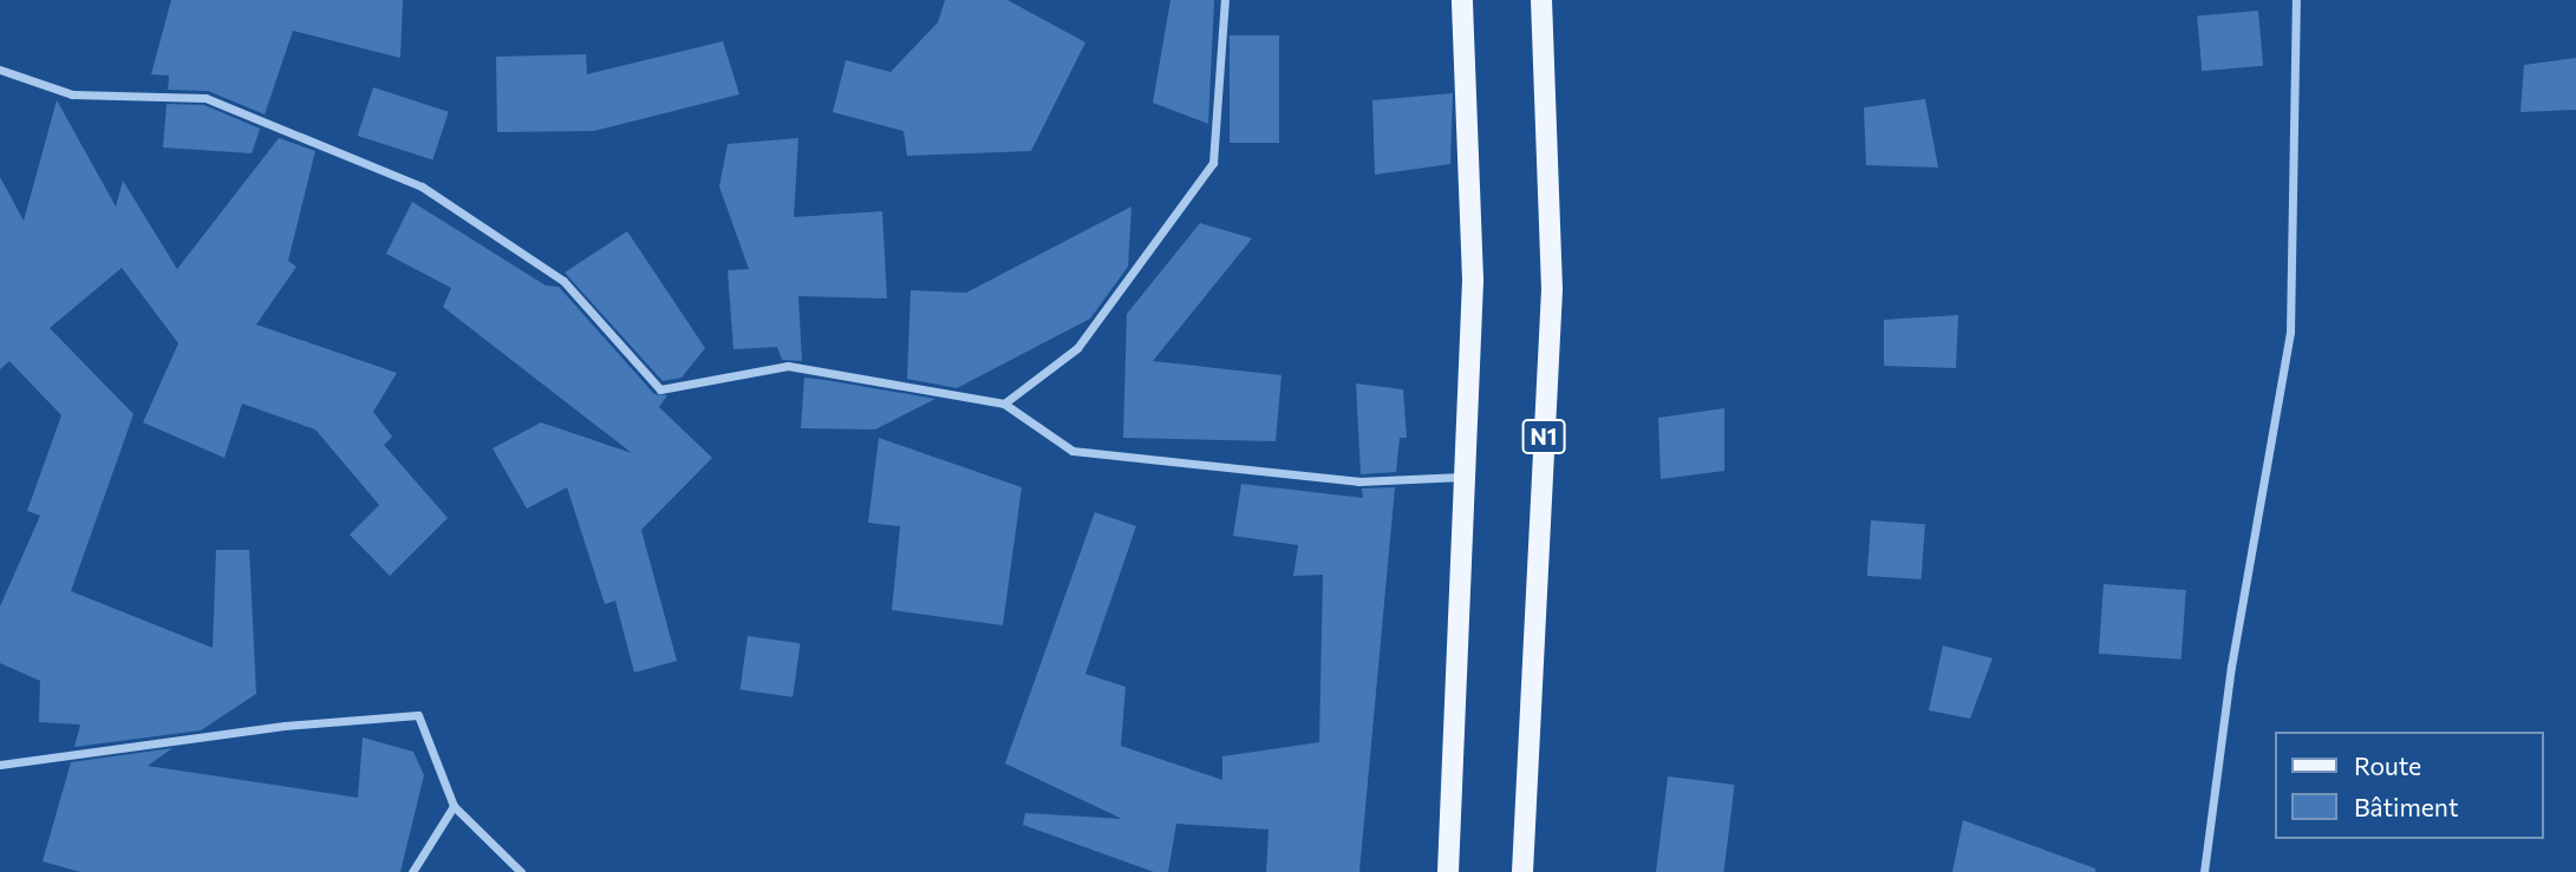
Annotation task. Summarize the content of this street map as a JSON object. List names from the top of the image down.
{
  "streets": {
    "main road": ["N1"]
  },
  "legend": ["Route", "Bâtiment"]
}
